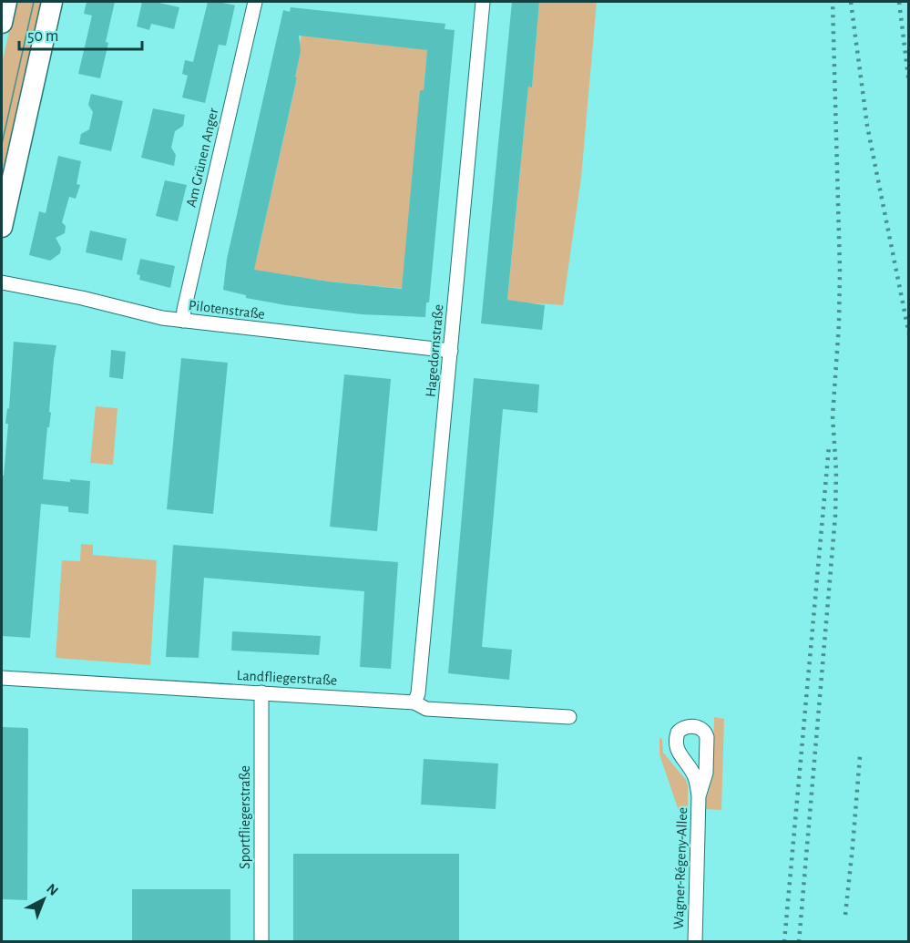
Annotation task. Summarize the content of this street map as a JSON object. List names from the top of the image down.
{
  "streets": {
    "street": [
      "Am Grünen Anger",
      "Pilotenstraße",
      "Hagedornstraße",
      "Landfliegerstraße",
      "Sportfliegerstraße",
      "Wagner-Régeny-Allee"
    ]
  },
  "crossings": [
    ["Am Grünen Anger", "Pilotenstraße"],
    ["Pilotenstraße", "Hagedornstraße"],
    ["Hagedornstraße", "Landfliegerstraße"],
    ["Landfliegerstraße", "Sportfliegerstraße"]
  ],
  "scale_bar": "50 m",
  "north": "top right"
}
